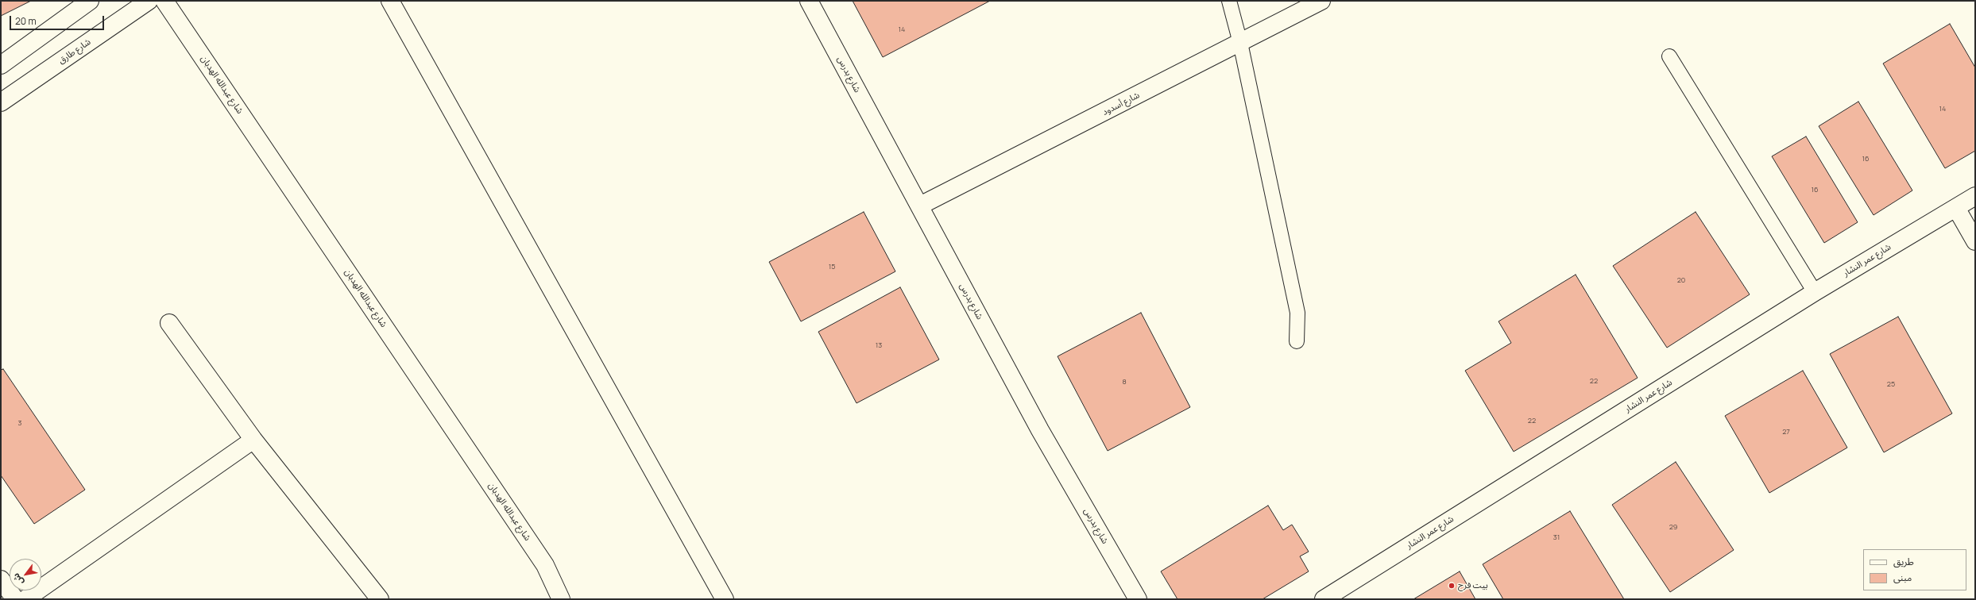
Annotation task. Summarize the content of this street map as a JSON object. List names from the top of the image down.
{
  "streets": {
    "street": [
      "شارع طارق",
      "شارع بدرس",
      "شارع عبدالله الهدبان",
      "شارع أسدود",
      "شارع عمر النشار"
    ]
  },
  "crossings": [
    ["شارع بدرس", "شارع أسدود"]
  ],
  "places": ["بيت فرح"],
  "house_numbers": [
    "14",
    "14",
    "16",
    "16",
    "15",
    "20",
    "13",
    "22",
    "8",
    "25",
    "22",
    "3",
    "27",
    "29",
    "31"
  ],
  "legend": ["طريق", "مبنى"],
  "scale_bar": "20 m",
  "north": "bottom left"
}
